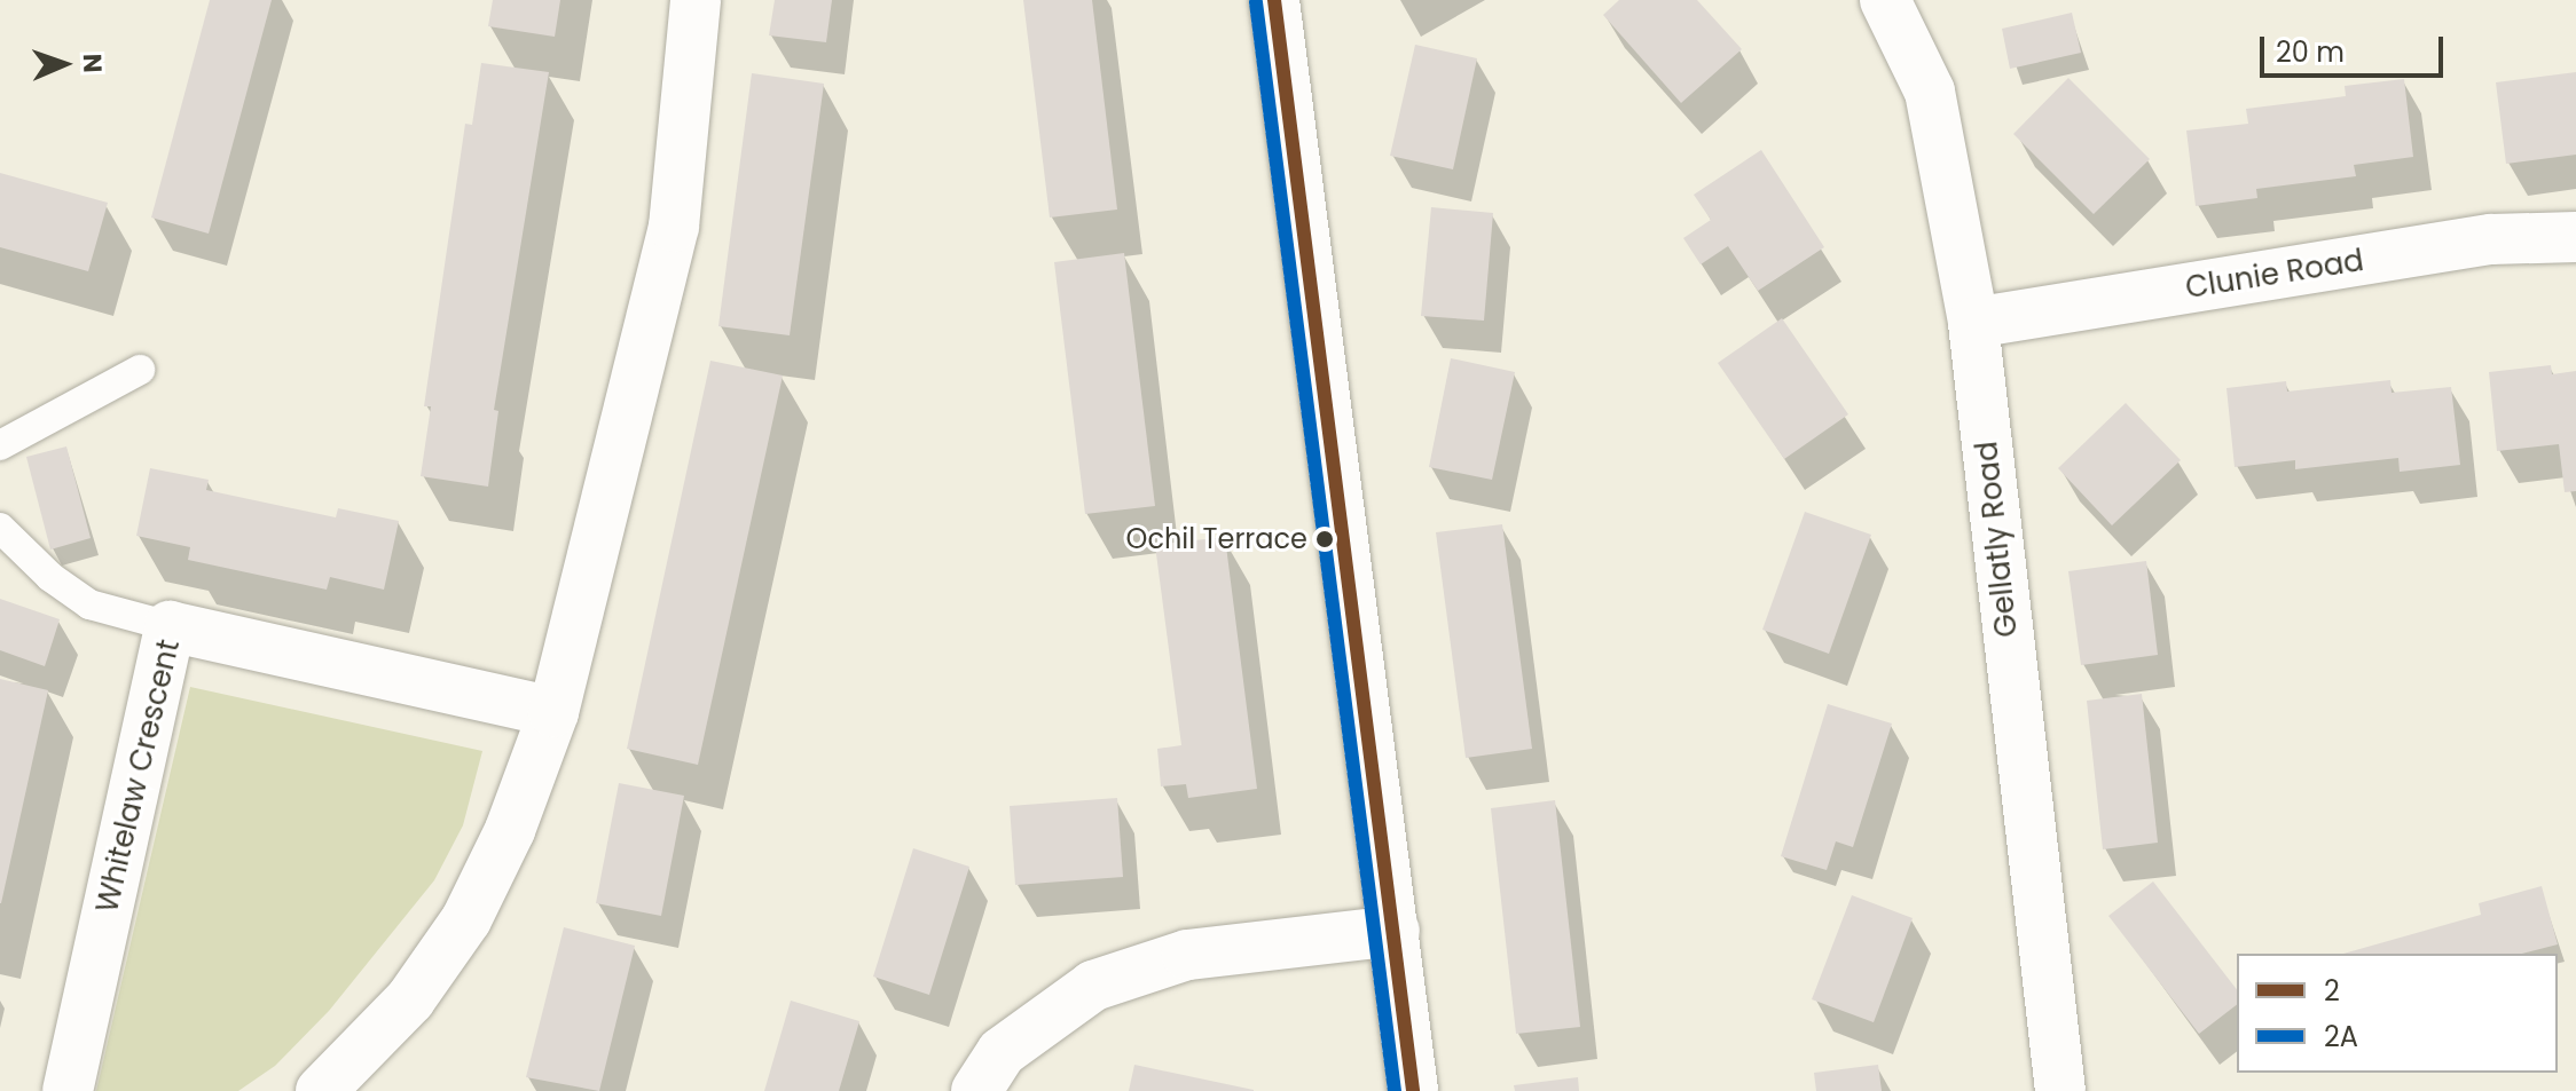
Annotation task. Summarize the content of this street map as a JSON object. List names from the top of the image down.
{
  "streets": {
    "street": ["Clunie Road", "Gellatly Road", "Whitelaw Crescent"]
  },
  "crossings": [
    ["Clunie Road", "Gellatly Road"]
  ],
  "places": ["Ochil Terrace"],
  "lines": ["transit line 2", "transit line 2A"],
  "legend": ["2", "2A"],
  "scale_bar": "20 m",
  "north": "right"
}
